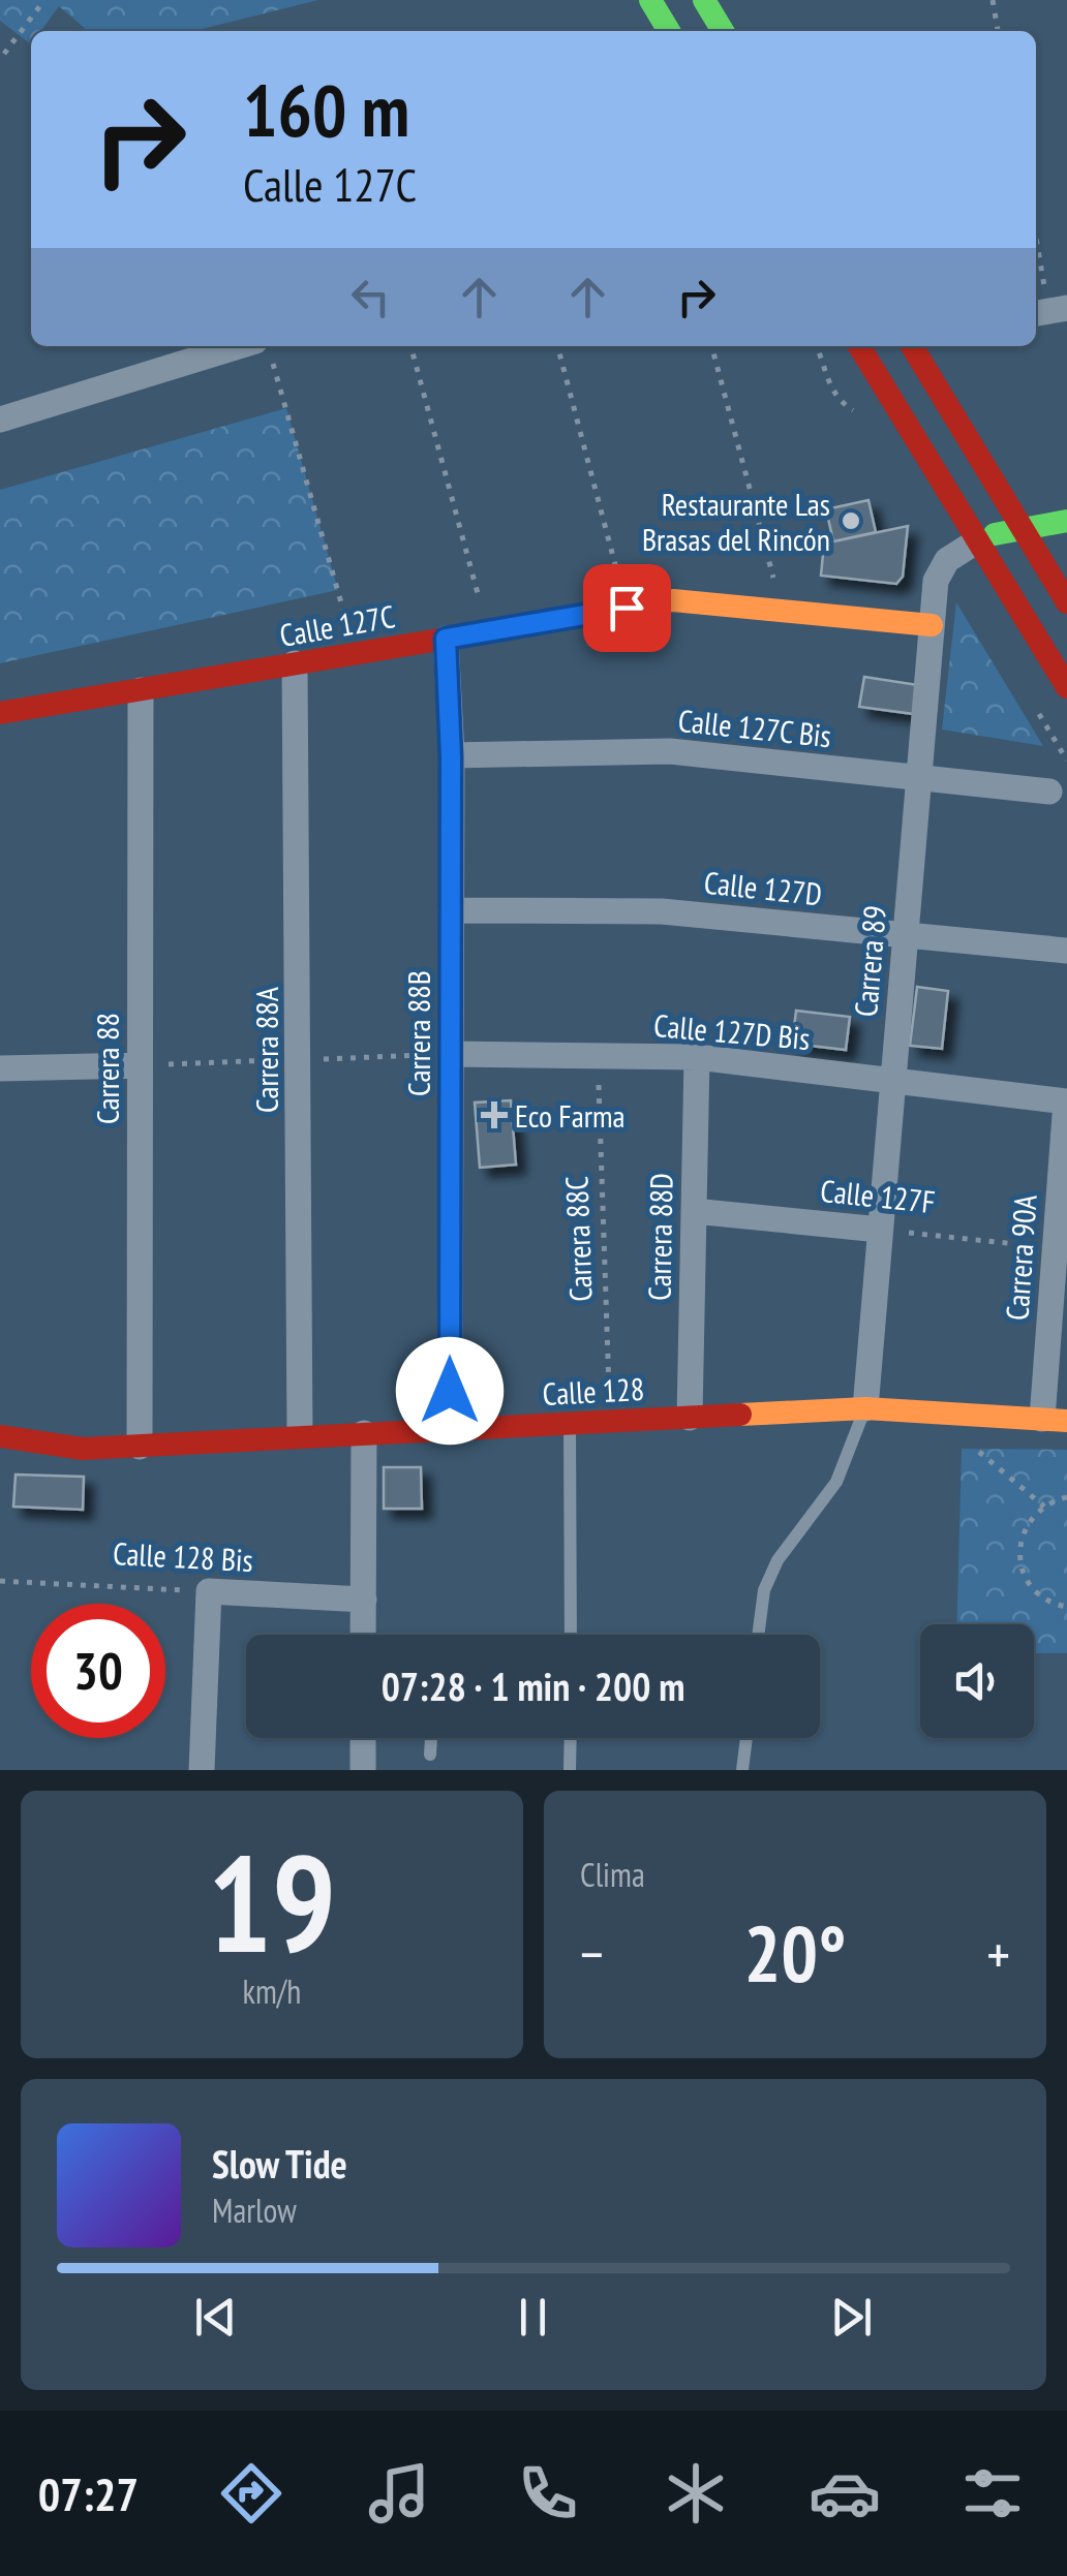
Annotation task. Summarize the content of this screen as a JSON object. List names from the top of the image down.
{
  "streets": {
    "street": [
      "Calle 127C",
      "Calle 127C Bis",
      "Calle 127D",
      "Carrera 89",
      "Calle 127D Bis",
      "Carrera 88B",
      "Carrera 88A",
      "Carrera 88",
      "Calle 127F",
      "Carrera 88D",
      "Carrera 90A",
      "Calle 128",
      "Calle 128 Bis"
    ],
    "path": ["Carrera 88C"]
  },
  "crossings": [
    ["Calle 127C", "Carrera 89"],
    ["Calle 127C", "Carrera 88B"],
    ["Calle 127C", "Carrera 88A"],
    ["Calle 127C", "Carrera 88"],
    ["Calle 127C Bis", "Carrera 89"],
    ["Calle 127C Bis", "Carrera 88B"],
    ["Calle 127D", "Carrera 89"],
    ["Calle 127D", "Carrera 88B"],
    ["Carrera 89", "Calle 127D Bis"],
    ["Carrera 89", "Calle 127F"],
    ["Carrera 89", "Calle 128"],
    ["Calle 127D Bis", "Carrera 88B"],
    ["Calle 127D Bis", "Carrera 88D"],
    ["Calle 127D Bis", "Carrera 88C"],
    ["Calle 127D Bis", "Carrera 90A"],
    ["Carrera 88B", "Calle 128"],
    ["Carrera 88A", "Calle 128"],
    ["Carrera 88", "Calle 128"],
    ["Calle 127F", "Carrera 88D"],
    ["Calle 127F", "Carrera 90A"],
    ["Carrera 88D", "Calle 128"],
    ["Carrera 88C", "Calle 128"],
    ["Carrera 90A", "Calle 128"]
  ],
  "places": {
    "other": ["Restaurante Las Brasas del Rincón"],
    "health": ["Eco Farma"]
  },
  "page": {
    "turn": ["160 m", "Calle 127C"],
    "limit": "30",
    "trip": "07:28 · 1 min · 200 m",
    "tile": [
      ["19", "km/h"],
      "Clima"
    ],
    "heat": ["−", "20°", "+"],
    "song": ["Slow Tide", "Marlow"],
    "tabs": "07:27"
  }
}
